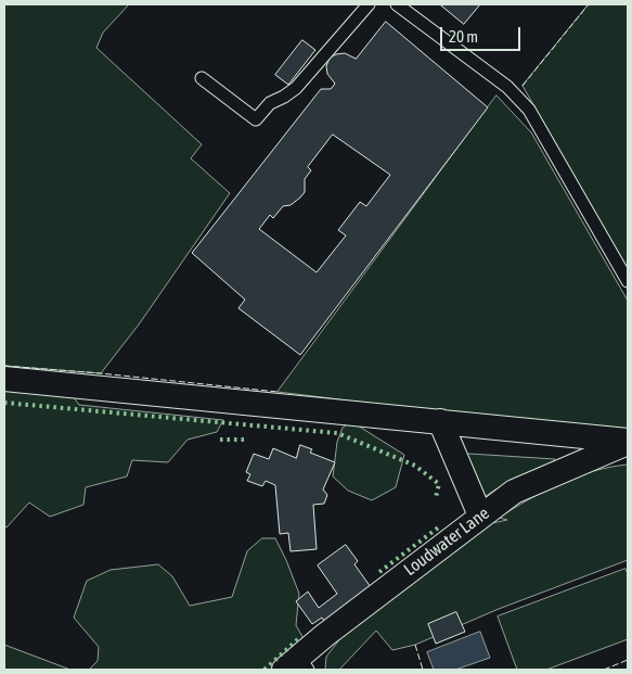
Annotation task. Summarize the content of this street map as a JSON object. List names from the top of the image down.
{
  "streets": {
    "street": ["Loudwater Lane"]
  },
  "scale_bar": "20 m"
}
